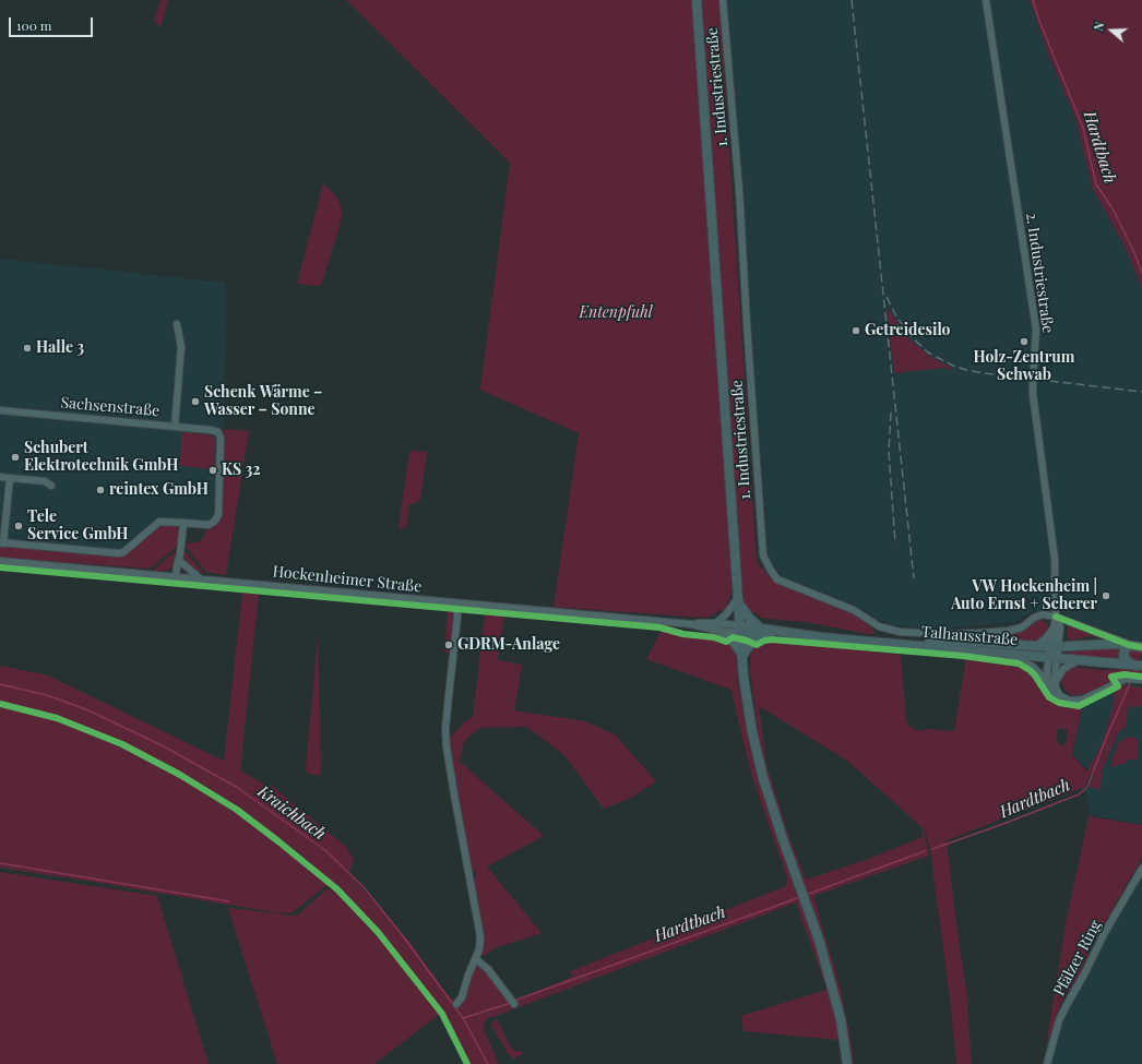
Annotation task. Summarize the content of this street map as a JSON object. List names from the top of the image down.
{
  "streets": {
    "main road": ["Hockenheimer Straße", "Talhausstraße"],
    "street": [
      "1. Industriestraße",
      "2. Industriestraße",
      "Sachsenstraße",
      "Pfälzer Ring"
    ]
  },
  "crossings": [
    ["1. Industriestraße", "2. Industriestraße"],
    ["2. Industriestraße", "Talhausstraße"],
    ["Hockenheimer Straße", "Talhausstraße"]
  ],
  "water": ["Hardtbach", "Kraichbach"],
  "parks": ["Entenpfuhl"],
  "places": [
    "Getreidesilo",
    "Holz-Zentrum Schwab",
    "Halle 3",
    "Schenk Wärme – Wasser – Sonne",
    "Schubert Elektrotechnik GmbH",
    "KS 32",
    "reintex GmbH",
    "Tele Service GmbH",
    "VW Hockenheim | Auto Ernst + Scherer",
    "GDRM-Anlage"
  ],
  "scale_bar": "100 m",
  "north": "left"
}
